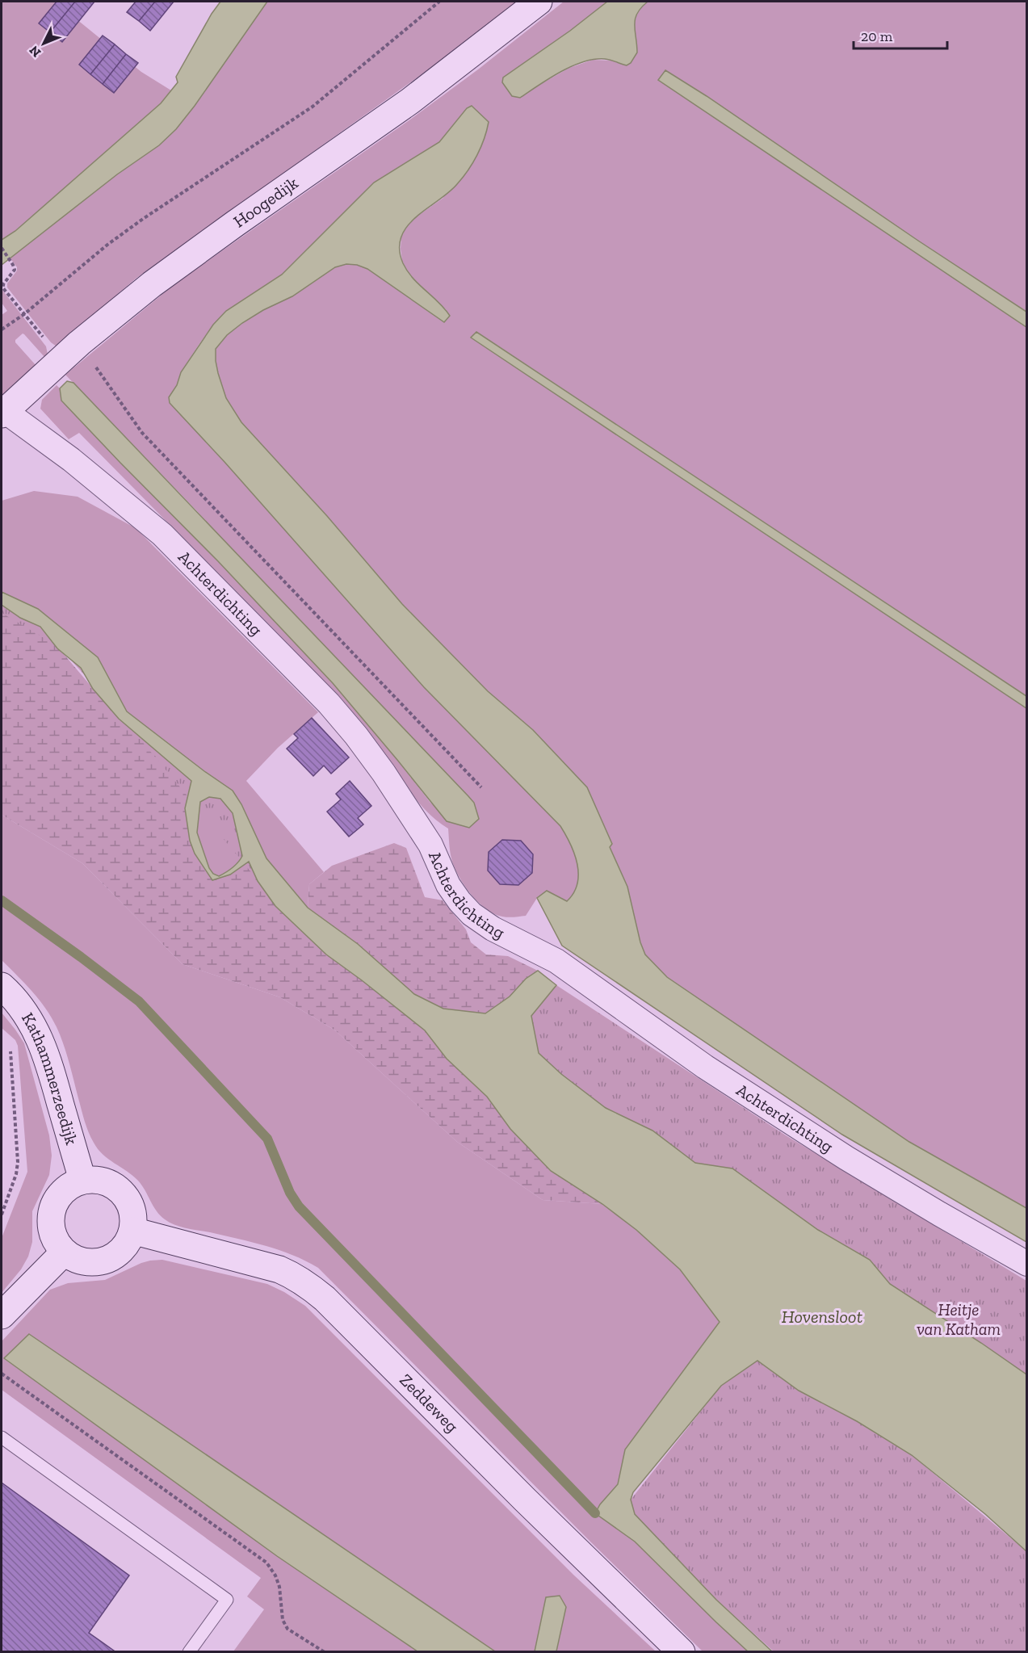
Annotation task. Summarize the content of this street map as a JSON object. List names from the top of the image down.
{
  "streets": {
    "main road": ["Hoogedijk", "Kathammerzeedijk", "Zeddeweg"],
    "street": ["Achterdichting"]
  },
  "crossings": [
    ["Hoogedijk", "Achterdichting"],
    ["Kathammerzeedijk", "Zeddeweg"]
  ],
  "water": ["Hovensloot"],
  "parks": ["Heitje van Katham"],
  "scale_bar": "20 m",
  "north": "bottom left"
}
